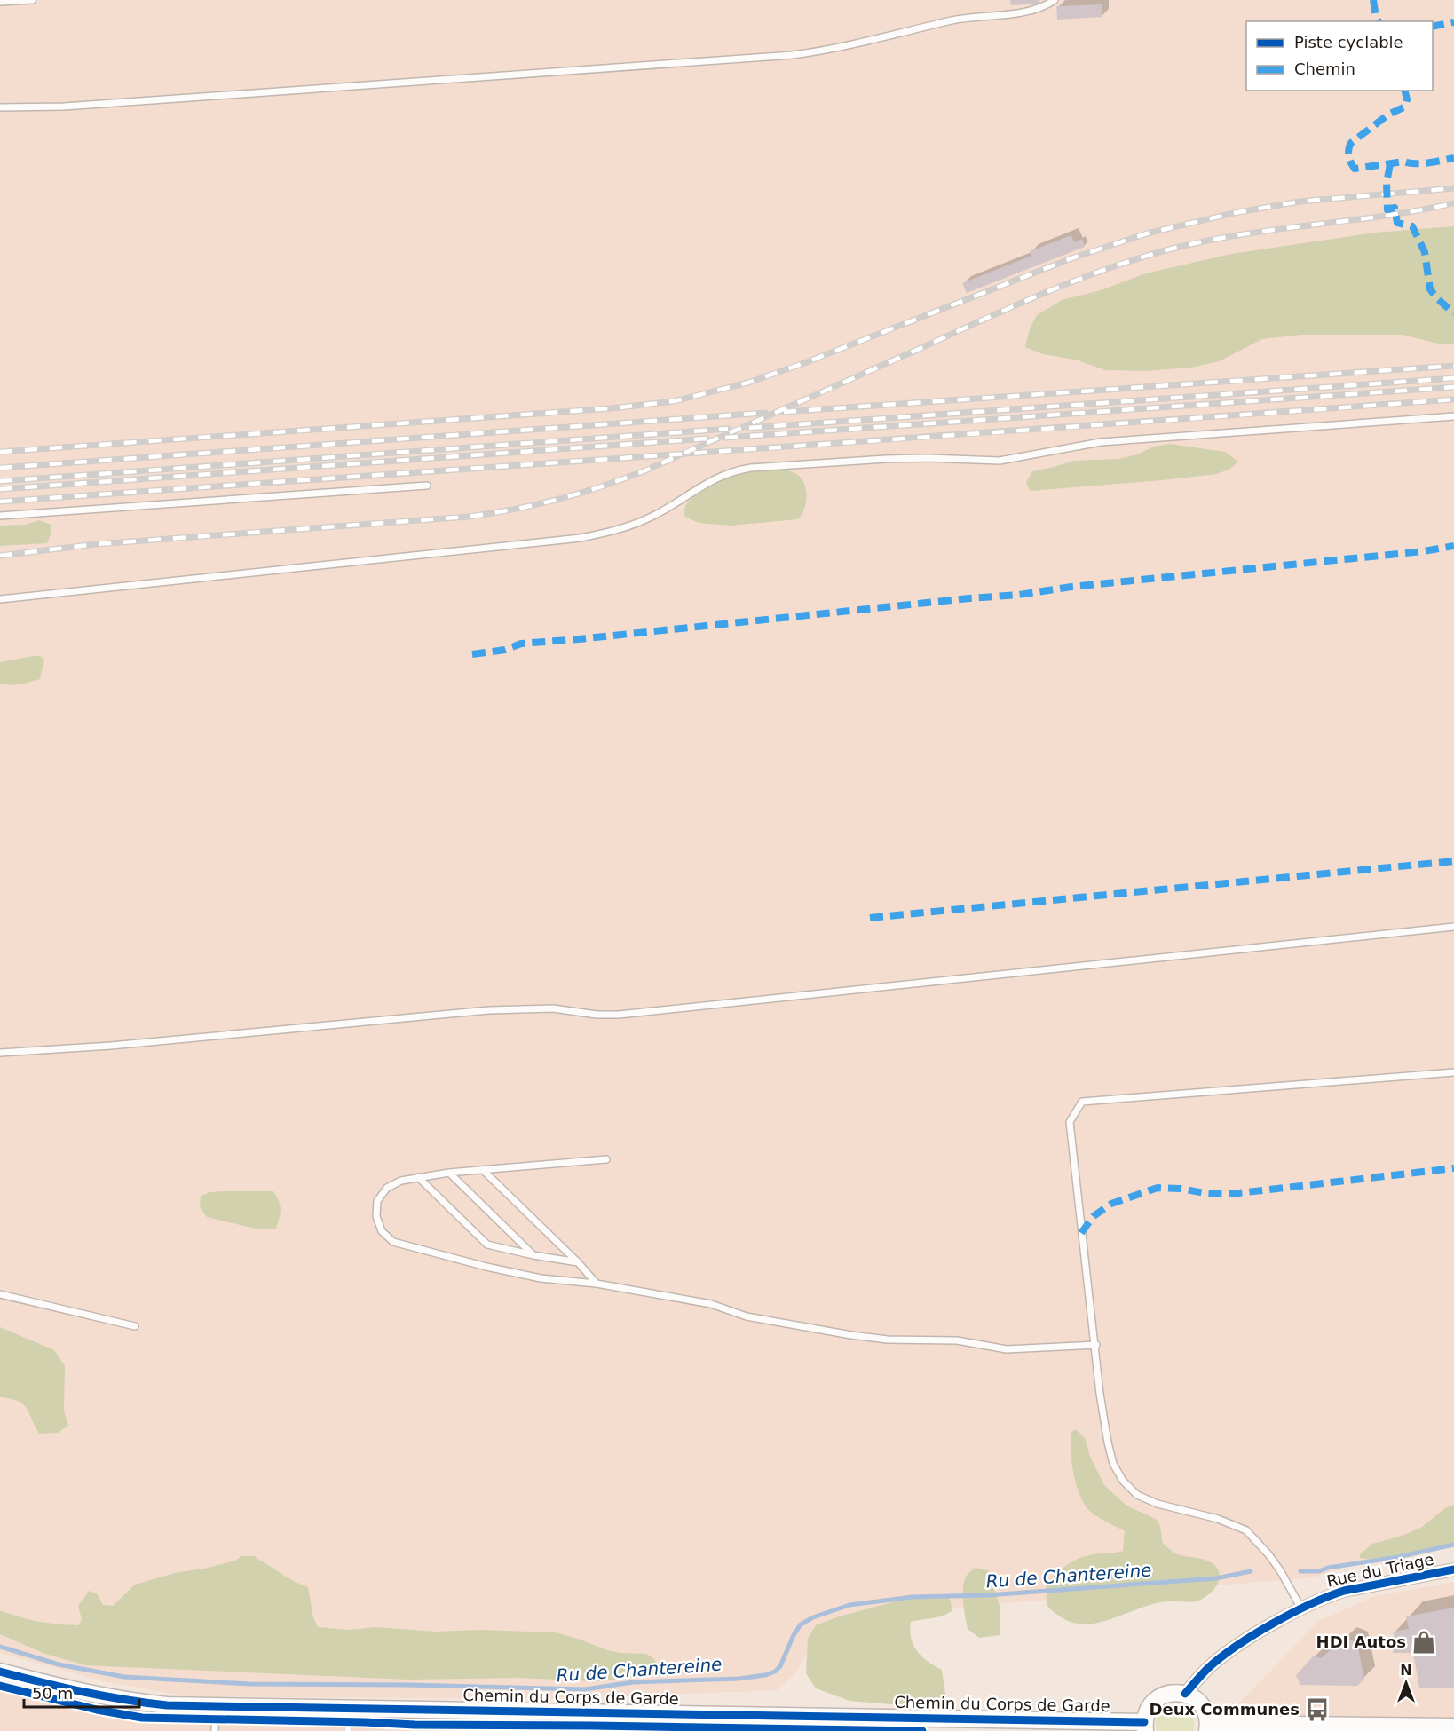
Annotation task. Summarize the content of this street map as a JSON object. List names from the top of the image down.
{
  "streets": {
    "street": ["Rue du Triage", "Chemin du Corps de Garde"]
  },
  "water": ["Ru de Chantereine"],
  "places": {
    "shop": ["HDI Autos"],
    "bus stop": ["Deux Communes"]
  },
  "legend": ["Piste cyclable", "Chemin"],
  "scale_bar": "50 m",
  "north": "top"
}
